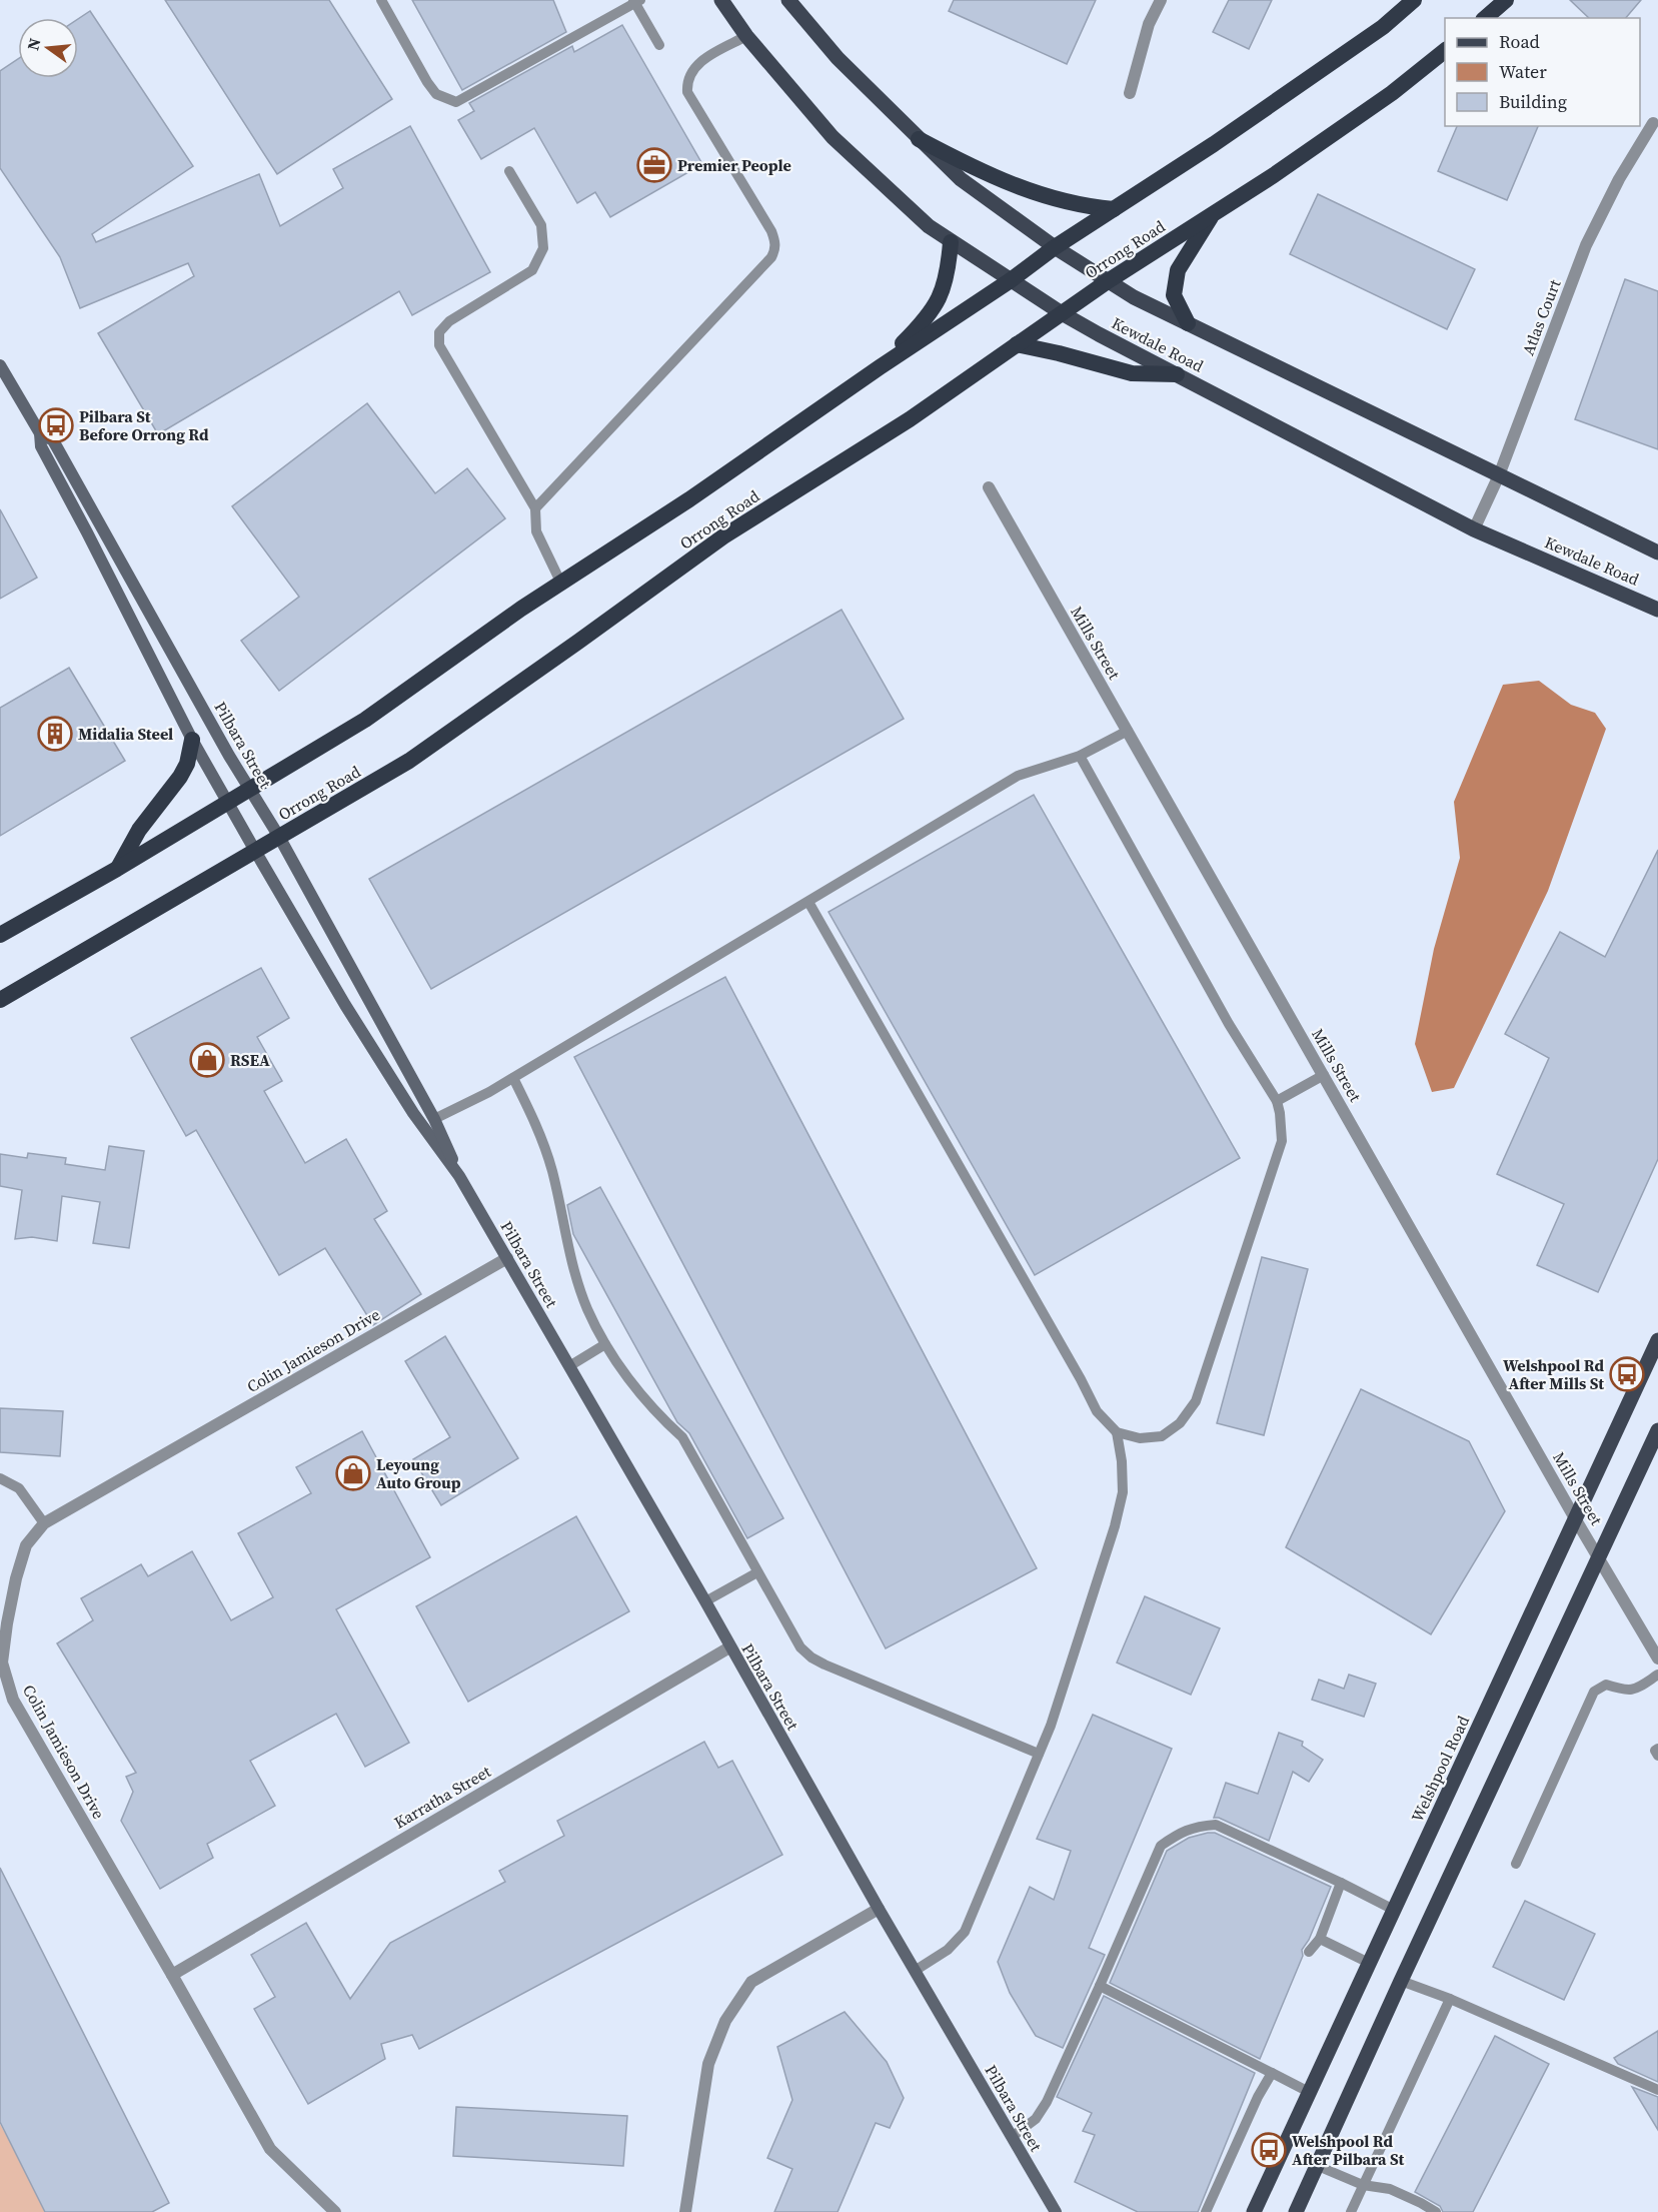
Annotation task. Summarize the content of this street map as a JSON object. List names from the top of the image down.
{
  "streets": {
    "highway": ["Orrong Road"],
    "main road": ["Kewdale Road", "Pilbara Street", "Welshpool Road"],
    "street": [
      "Atlas Court",
      "Mills Street",
      "Colin Jamieson Drive",
      "Karratha Street"
    ]
  },
  "crossings": [
    ["Orrong Road", "Kewdale Road"],
    ["Orrong Road", "Pilbara Street"],
    ["Atlas Court", "Kewdale Road"],
    ["Mills Street", "Welshpool Road"],
    ["Pilbara Street", "Colin Jamieson Drive"],
    ["Pilbara Street", "Karratha Street"],
    ["Colin Jamieson Drive", "Karratha Street"]
  ],
  "places": {
    "office": ["Premier People"],
    "bus stop": ["Pilbara St Before Orrong Rd", "Welshpool Rd After Mills St", "Welshpool Rd After Pilbara St"],
    "building": ["Midalia Steel"],
    "shop": ["RSEA", "Leyoung Auto Group"]
  },
  "legend": ["Road", "Water", "Building"],
  "north": "left"
}
